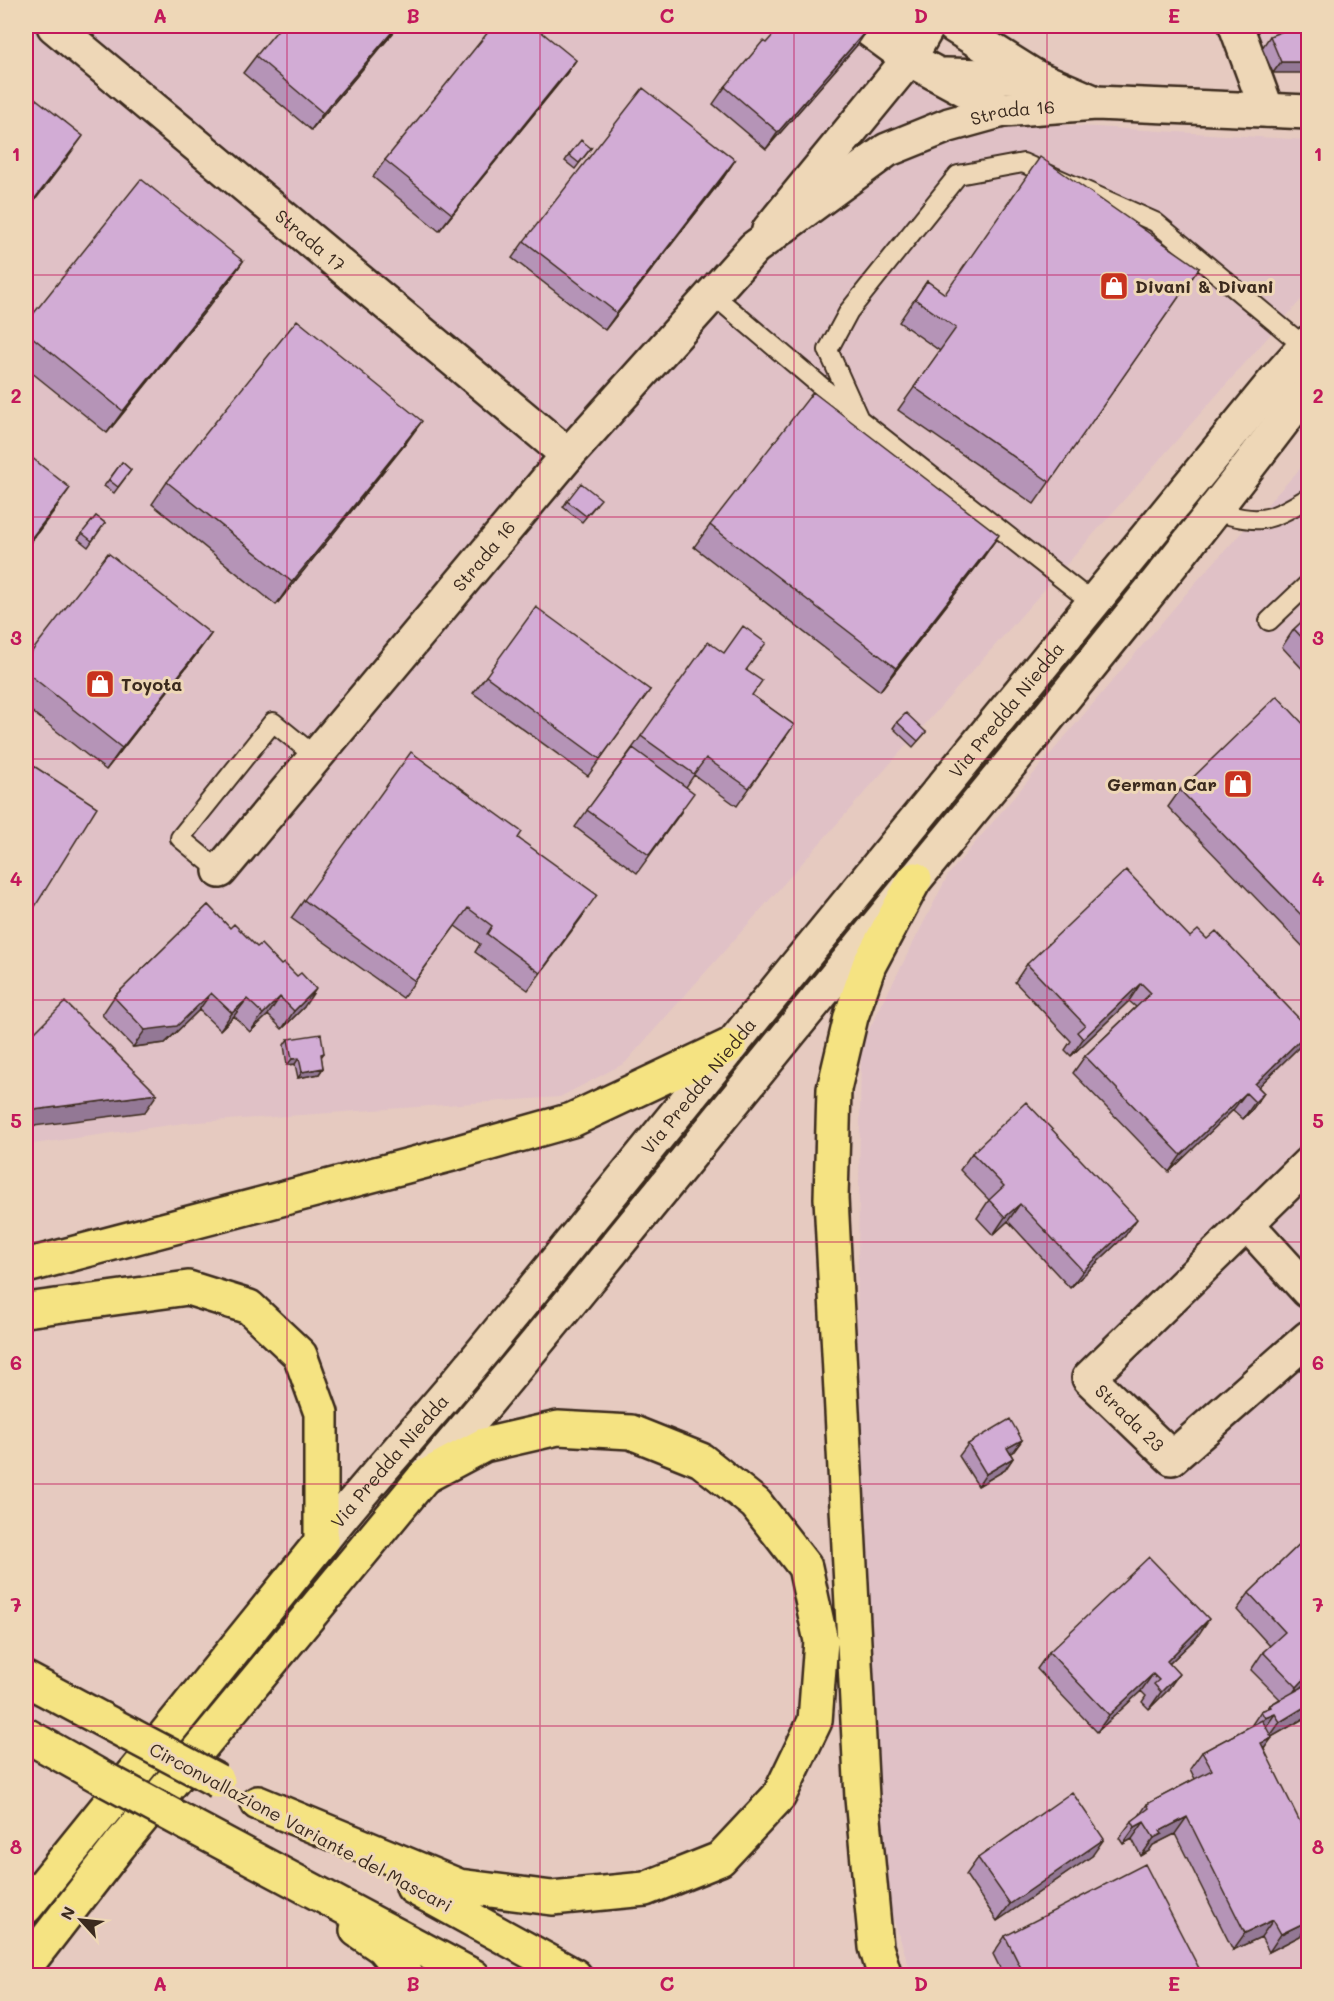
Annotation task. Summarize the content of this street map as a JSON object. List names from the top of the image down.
{
  "streets": {
    "main road": ["Via Predda Niedda", "Circonvallazione Variante del Mascari"],
    "street": ["Strada 16", "Strada 17", "Strada 23"]
  },
  "crossings": [
    ["Strada 16", "Strada 17"]
  ],
  "places": {
    "shop": ["Divani & Divani", "Toyota", "German Car"]
  },
  "north": "top left",
  "grid": {
    "columns": [
      "A",
      "B",
      "C",
      "D",
      "E"
    ],
    "rows": [
      "1",
      "2",
      "3",
      "4",
      "5",
      "6",
      "7",
      "8"
    ]
  }
}
